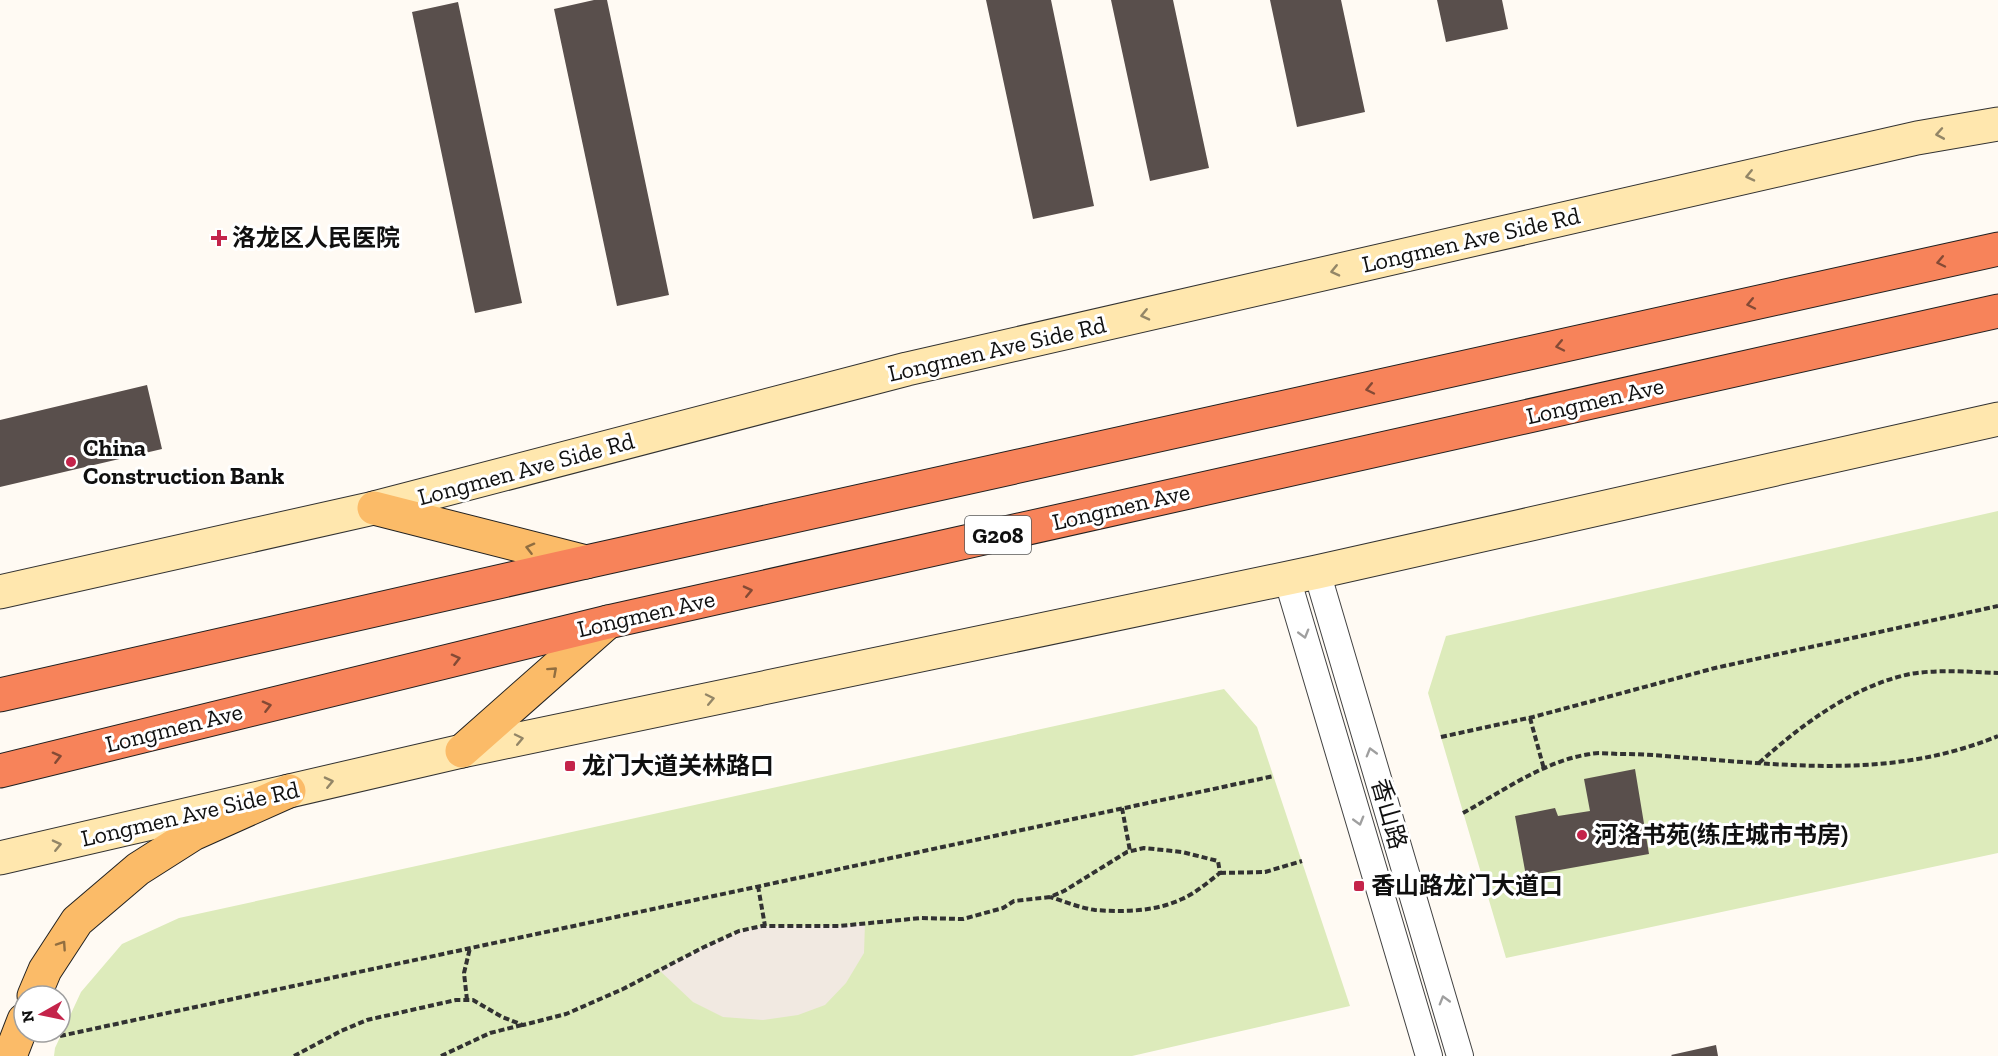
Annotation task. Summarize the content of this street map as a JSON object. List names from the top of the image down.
{
  "streets": {
    "highway": ["Longmen Ave", "G208"],
    "main road": ["Longmen Ave Side Rd"],
    "street": ["香山路"]
  },
  "crossings": [
    ["Longmen Ave Side Rd", "香山路"]
  ],
  "places": {
    "health": ["洛龙区人民医院"],
    "other": ["China Construction Bank", "河洛书苑(练庄城市书房)"],
    "transit": ["龙门大道关林路口", "香山路龙门大道口"]
  },
  "north": "left"
}
